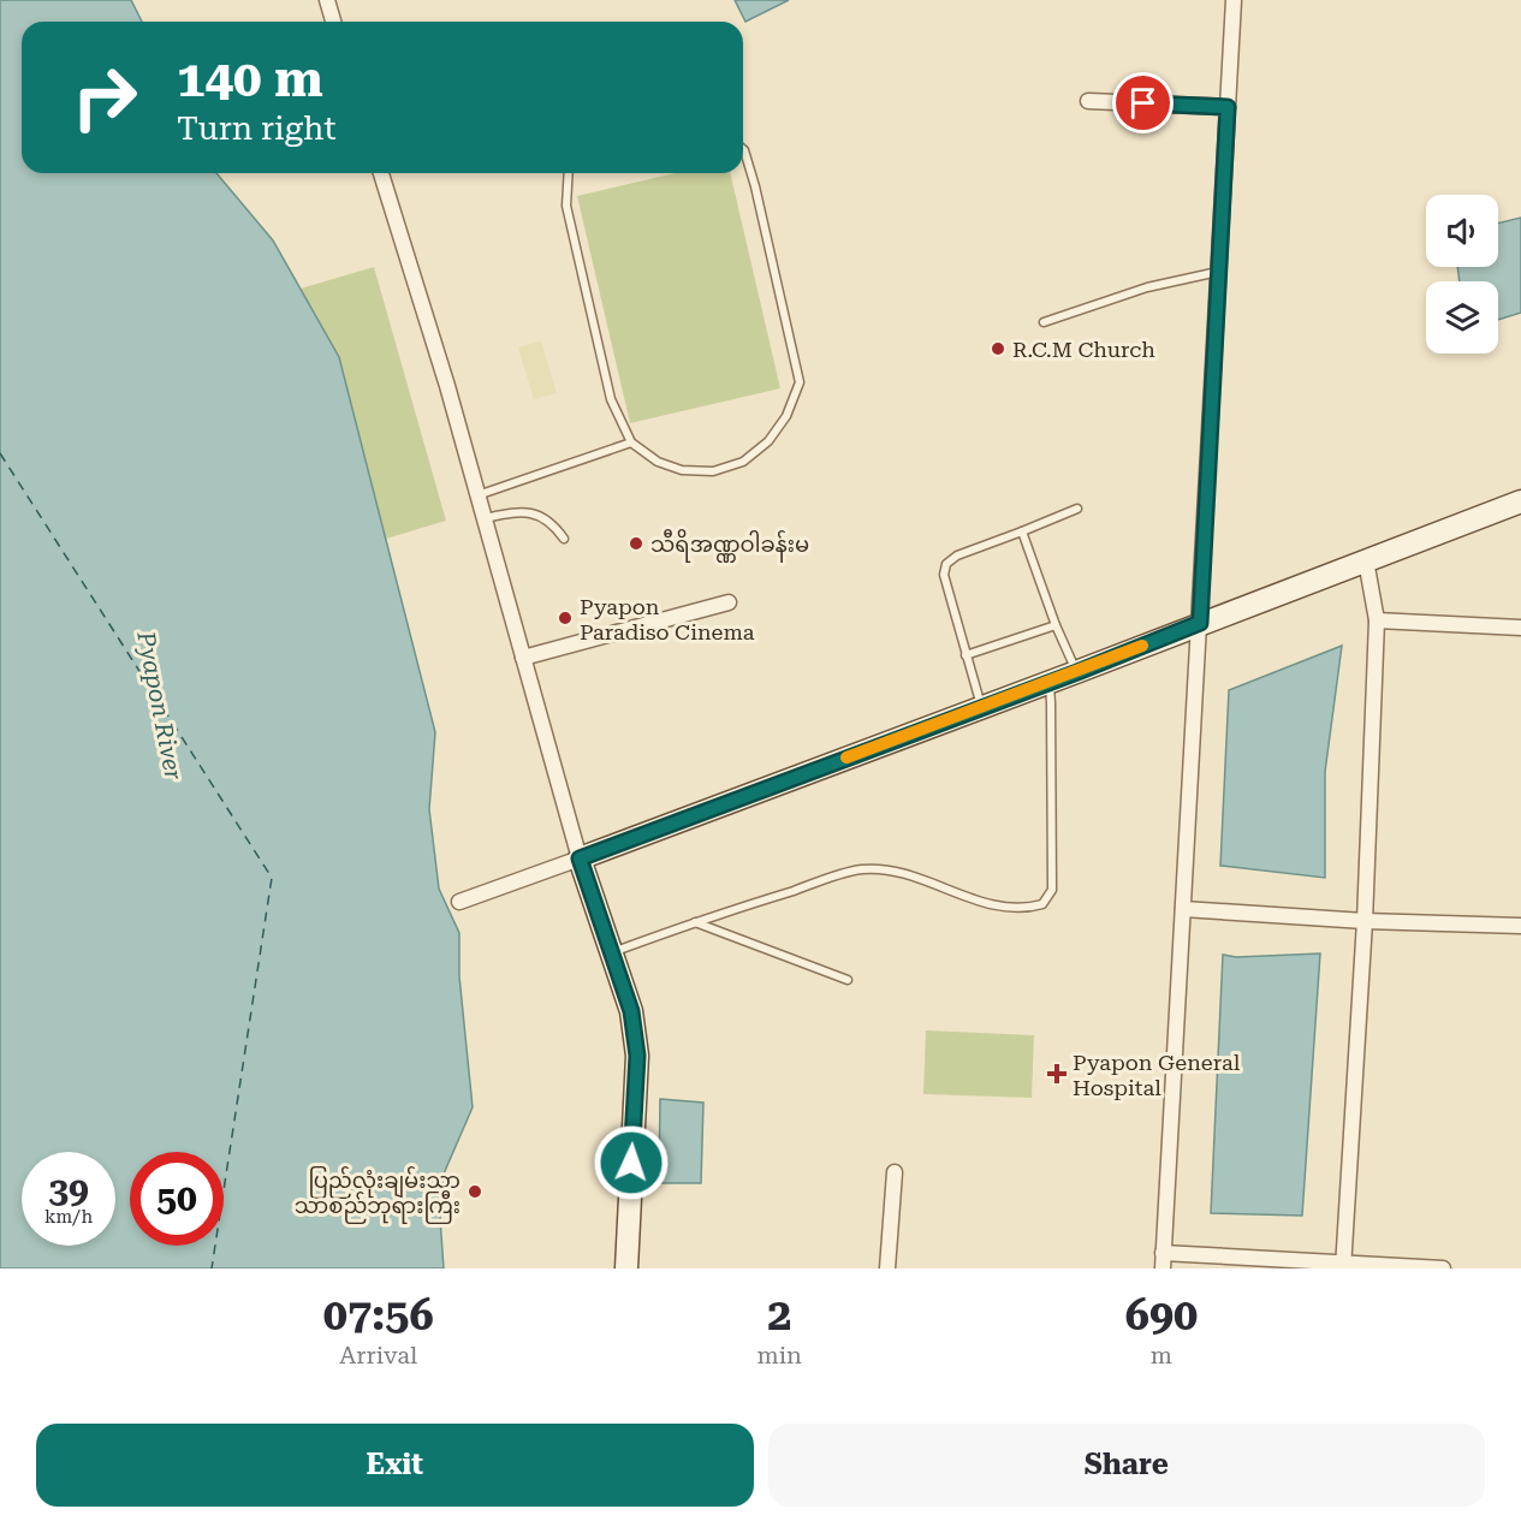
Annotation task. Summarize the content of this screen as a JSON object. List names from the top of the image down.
{
  "water": ["Pyapon River"],
  "places": {
    "other": [
      "R.C.M Church",
      "သီရိအဏ္ဏဝါခန်းမ",
      "Pyapon Paradiso Cinema",
      "ပြည်လုံးချမ်းသာ သာစည်ဘုရားကြီး"
    ],
    "health": ["Pyapon General Hospital"]
  },
  "page": {
    "turn": ["140 m", "Turn right"],
    "speed": "39 km/h",
    "limit": "50",
    "eta": [
      "07:56",
      "Arrival",
      "2",
      "min",
      "690",
      "m"
    ],
    "buttons": ["Exit", "Share"]
  }
}
